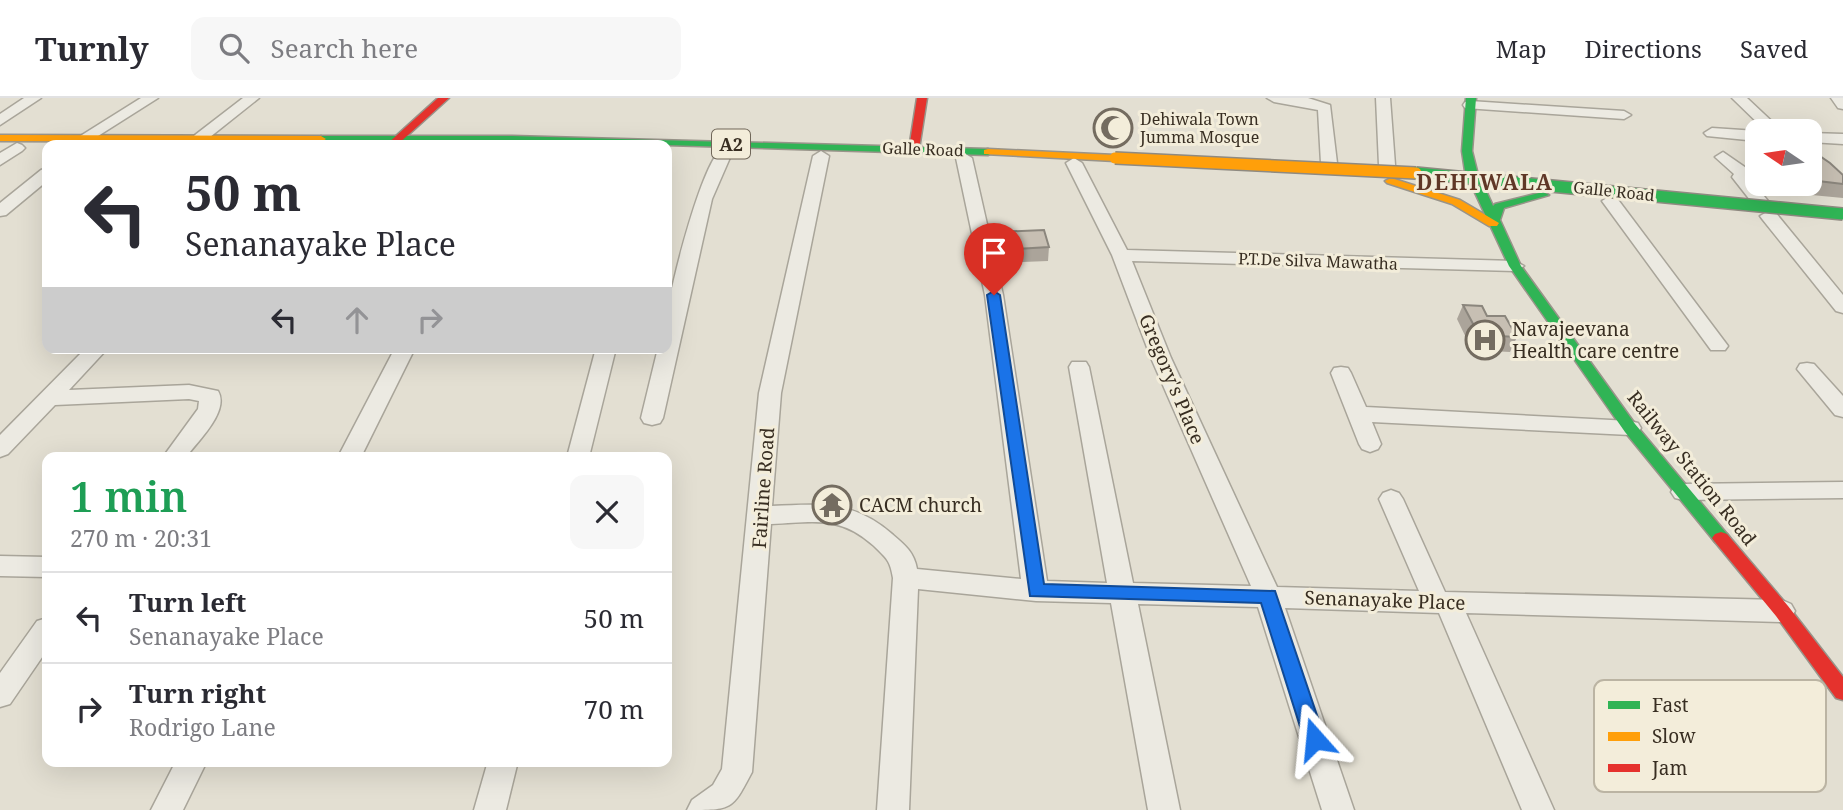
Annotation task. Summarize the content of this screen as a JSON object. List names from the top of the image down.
{
  "streets": {
    "main road": ["A2", "Galle Road", "Railway Station Road"],
    "street": [
      "P.T.De Silva Mawatha",
      "Gregory's Place",
      "Fairline Road",
      "Senanayake Place"
    ]
  },
  "crossings": [
    ["Galle Road", "Gregory's Place"],
    ["Galle Road", "Fairline Road"],
    ["P.T.De Silva Mawatha", "Gregory's Place"],
    ["P.T.De Silva Mawatha", "Railway Station Road"],
    ["Gregory's Place", "Senanayake Place"],
    ["Railway Station Road", "Senanayake Place"]
  ],
  "districts": ["DEHIWALA"],
  "places": {
    "mosque": ["Dehiwala Town Jumma Mosque"],
    "hospital": ["Navajeevana Health care centre"],
    "temple": ["CACM church"]
  },
  "legend": ["Fast", "Slow", "Jam"],
  "north": "left",
  "page": {
    "header": "Turnly",
    "search": "Search here",
    "nav": ["Map", "Directions", "Saved"],
    "turn": ["50 m", "Senanayake Place"],
    "heading": ["1 min", "270 m · 20:31"],
    "list": [
      {
        "name": "Turn left",
        "note": "Senanayake Place",
        "value": "50 m"
      },
      {
        "name": "Turn right",
        "note": "Rodrigo Lane",
        "value": "70 m"
      }
    ]
  }
}
